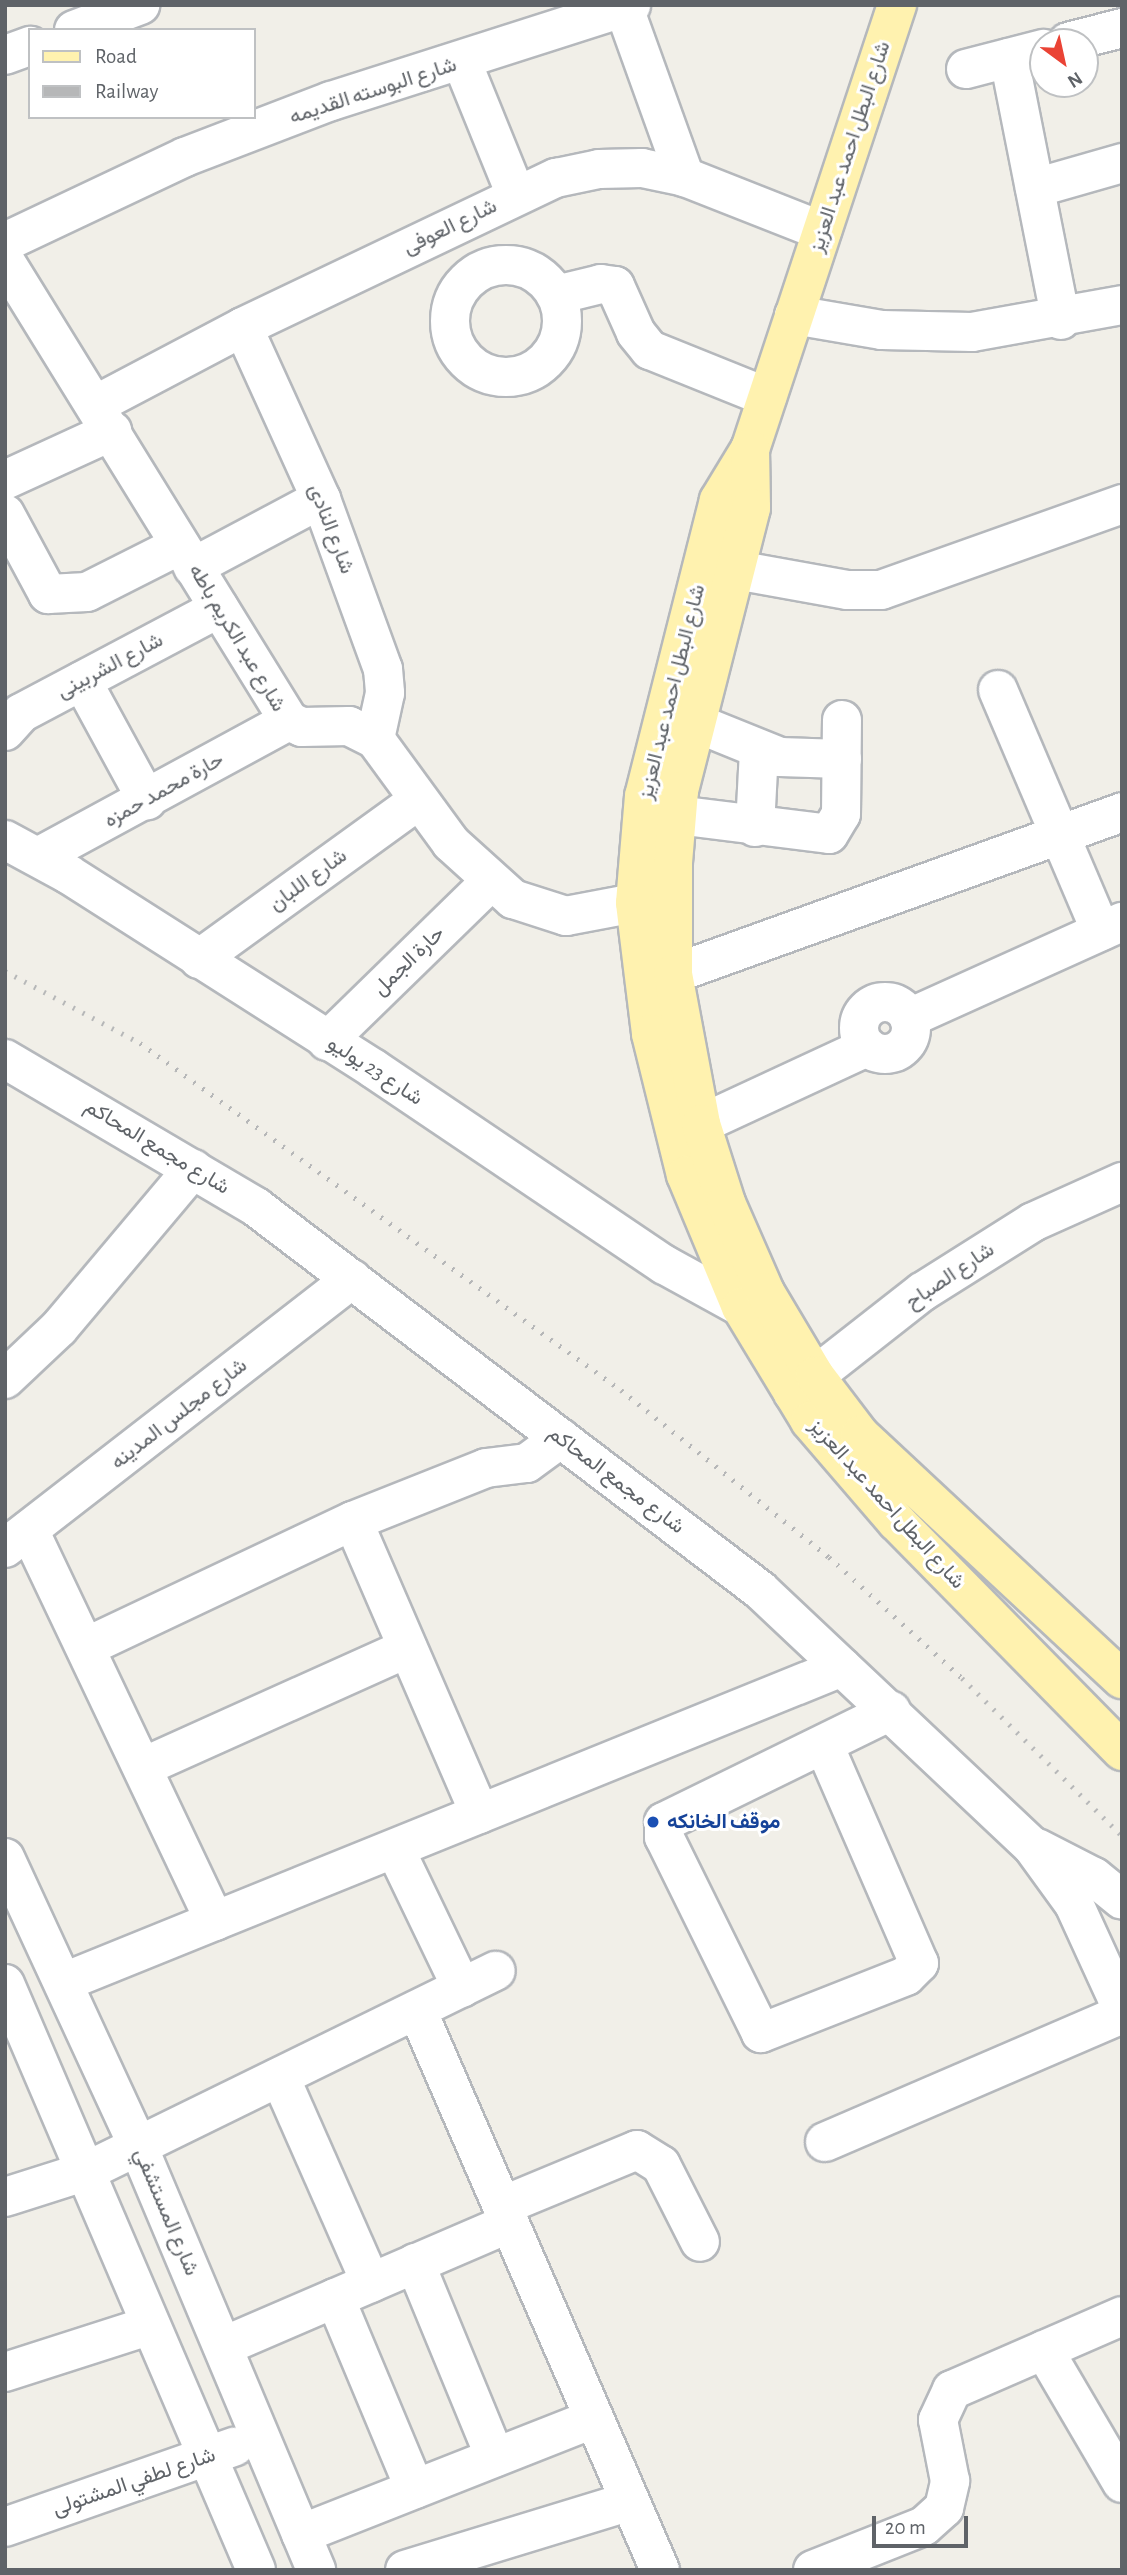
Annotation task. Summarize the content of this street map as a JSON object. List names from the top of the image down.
{
  "streets": {
    "main road": ["شارع البطل احمد عبد العزيز"],
    "street": [
      "شارع البوسته القديمه",
      "شارع العوفى",
      "شارع النادى",
      "شارع عبد الكريم باطه",
      "شارع الشربينى",
      "حارة محمد حمزه",
      "شارع اللبان",
      "حارة الجمل",
      "شارع 23 يوليو",
      "شارع مجمع المحاكم",
      "شارع الصباح",
      "شارع مجلس المدينه",
      "شارع المستشفي",
      "شارع لطفي المشتولى"
    ]
  },
  "crossings": [
    ["شارع البطل احمد عبد العزيز", "شارع العوفى"],
    ["شارع البطل احمد عبد العزيز", "شارع 23 يوليو"],
    ["شارع البطل احمد عبد العزيز", "شارع الصباح"],
    ["شارع العوفى", "شارع النادى"],
    ["شارع العوفى", "شارع عبد الكريم باطه"],
    ["شارع النادى", "شارع عبد الكريم باطه"],
    ["شارع عبد الكريم باطه", "شارع الشربينى"],
    ["شارع عبد الكريم باطه", "حارة محمد حمزه"],
    ["حارة محمد حمزه", "شارع 23 يوليو"],
    ["شارع اللبان", "شارع 23 يوليو"],
    ["حارة الجمل", "شارع 23 يوليو"],
    ["شارع مجمع المحاكم", "شارع مجلس المدينه"],
    ["شارع المستشفي", "شارع لطفي المشتولى"]
  ],
  "places": ["موقف الخانكه"],
  "legend": ["Road", "Railway"],
  "scale_bar": "20 m",
  "north": "bottom right"
}
